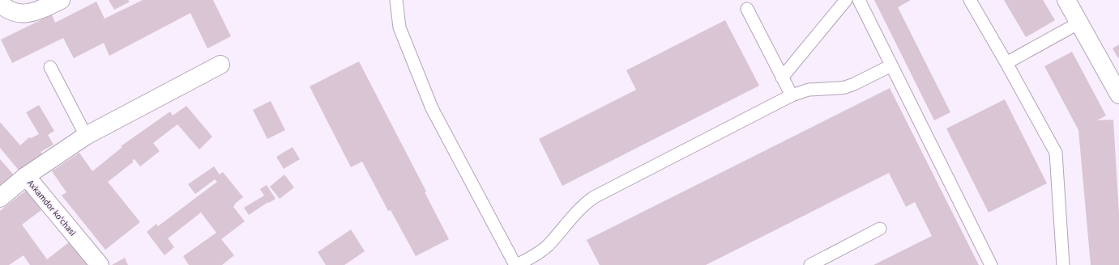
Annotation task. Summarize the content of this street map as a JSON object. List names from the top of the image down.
{
  "streets": {
    "street": ["Axkamdor koʻchasi"]
  }
}
